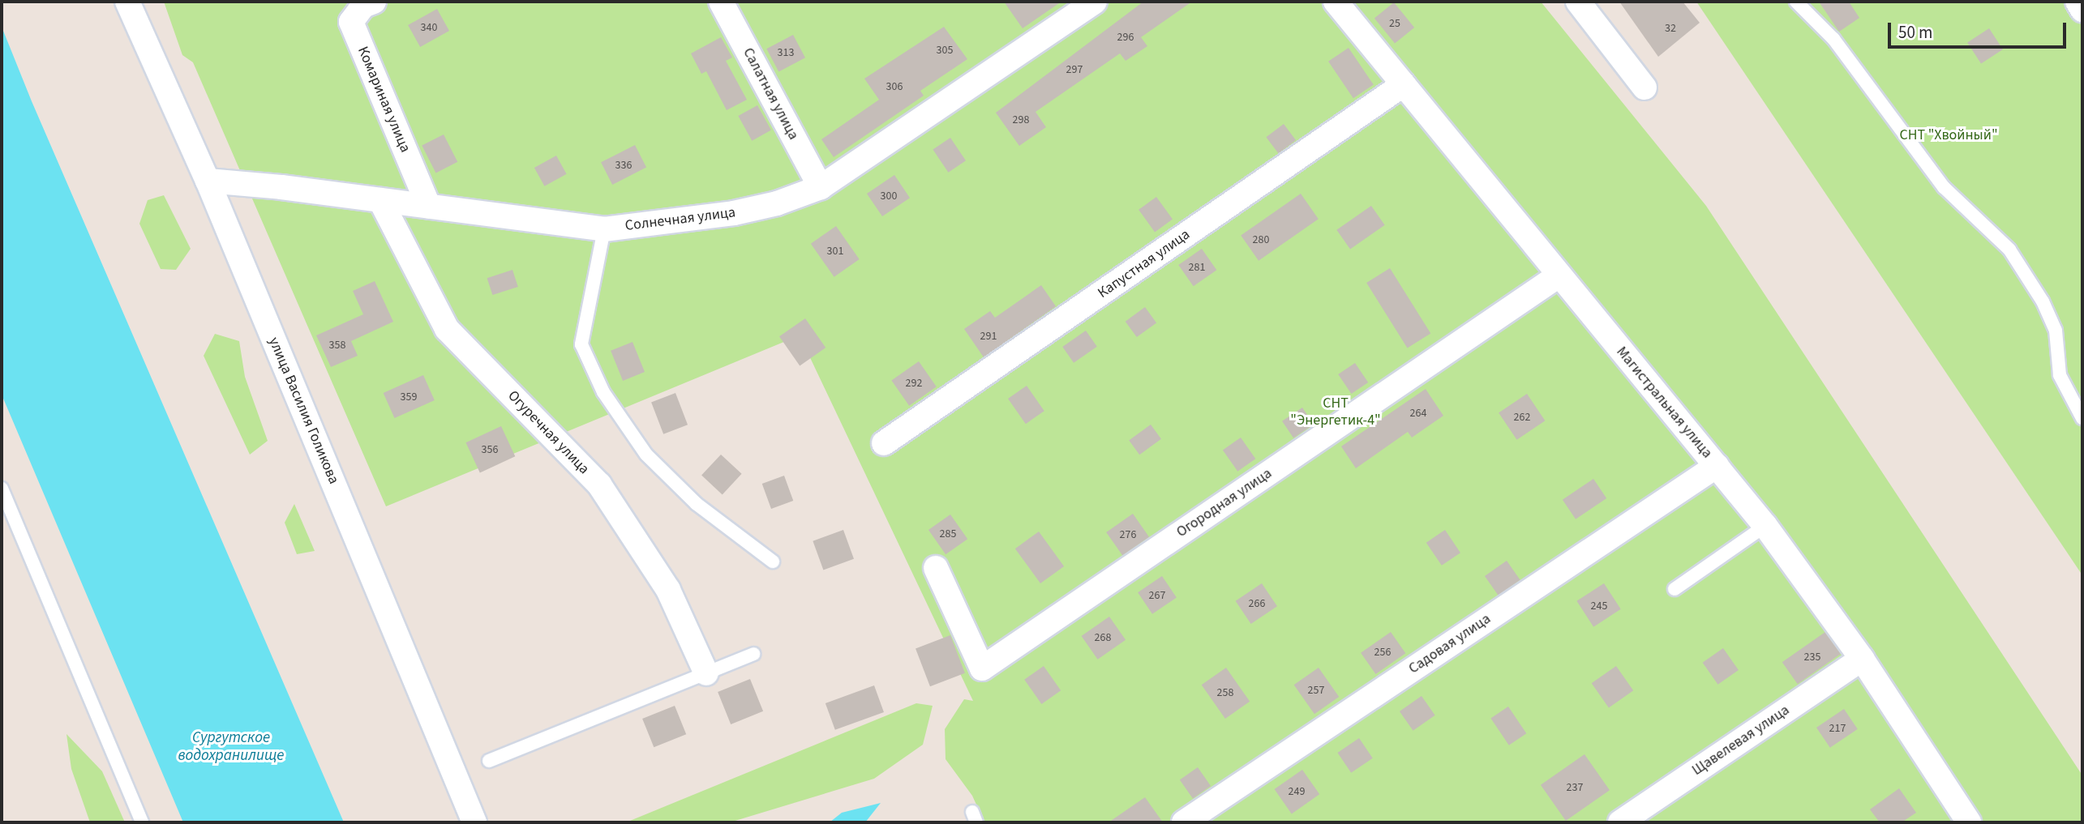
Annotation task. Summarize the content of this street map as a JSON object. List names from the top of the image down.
{
  "streets": {
    "street": [
      "Салатная улица",
      "Комариная улица",
      "Солнечная улица",
      "Капустная улица",
      "Магистральная улица",
      "улица Василия Голикова",
      "Огуречная улица",
      "Огородная улица",
      "Садовая улица",
      "Щавелевая улица"
    ]
  },
  "crossings": [
    ["Салатная улица", "Солнечная улица"],
    ["Комариная улица", "Солнечная улица"],
    ["Солнечная улица", "улица Василия Голикова"],
    ["Солнечная улица", "Огуречная улица"],
    ["Капустная улица", "Магистральная улица"],
    ["Магистральная улица", "Огородная улица"],
    ["Магистральная улица", "Садовая улица"],
    ["Магистральная улица", "Щавелевая улица"]
  ],
  "water": ["Сургутское водохранилище"],
  "parks": ["СНТ \"Хвойный\"", "СНТ \"Энергетик-4\""],
  "house_numbers": [
    "25",
    "340",
    "32",
    "296",
    "305",
    "313",
    "297",
    "306",
    "298",
    "336",
    "300",
    "280",
    "301",
    "281",
    "291",
    "358",
    "292",
    "359",
    "264",
    "262",
    "356",
    "285",
    "276",
    "267",
    "266",
    "245",
    "268",
    "256",
    "235",
    "257",
    "258",
    "217",
    "237",
    "249"
  ],
  "scale_bar": "50 m"
}
